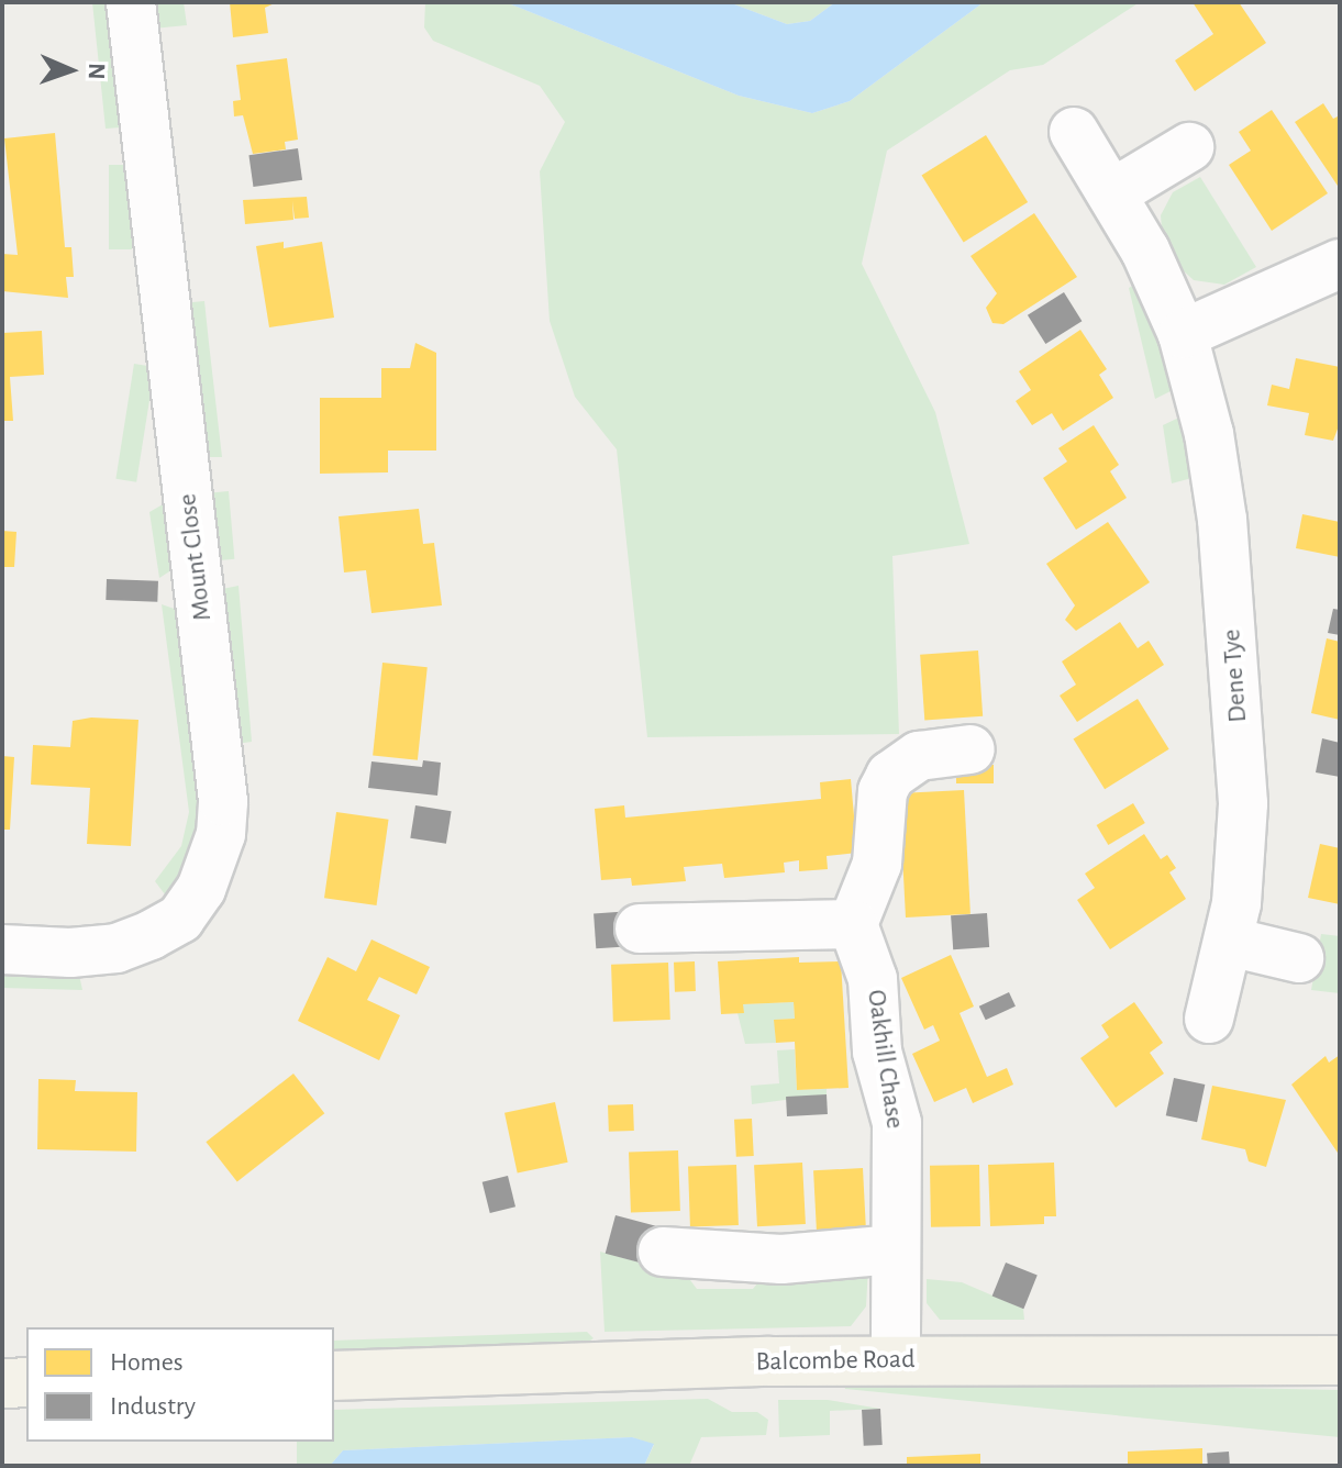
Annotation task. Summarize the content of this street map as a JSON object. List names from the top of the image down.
{
  "streets": {
    "main road": ["Balcombe Road"],
    "street": ["Mount Close", "Dene Tye", "Oakhill Chase"]
  },
  "crossings": [
    ["Oakhill Chase", "Balcombe Road"]
  ],
  "legend": ["Homes", "Industry"],
  "north": "right"
}
